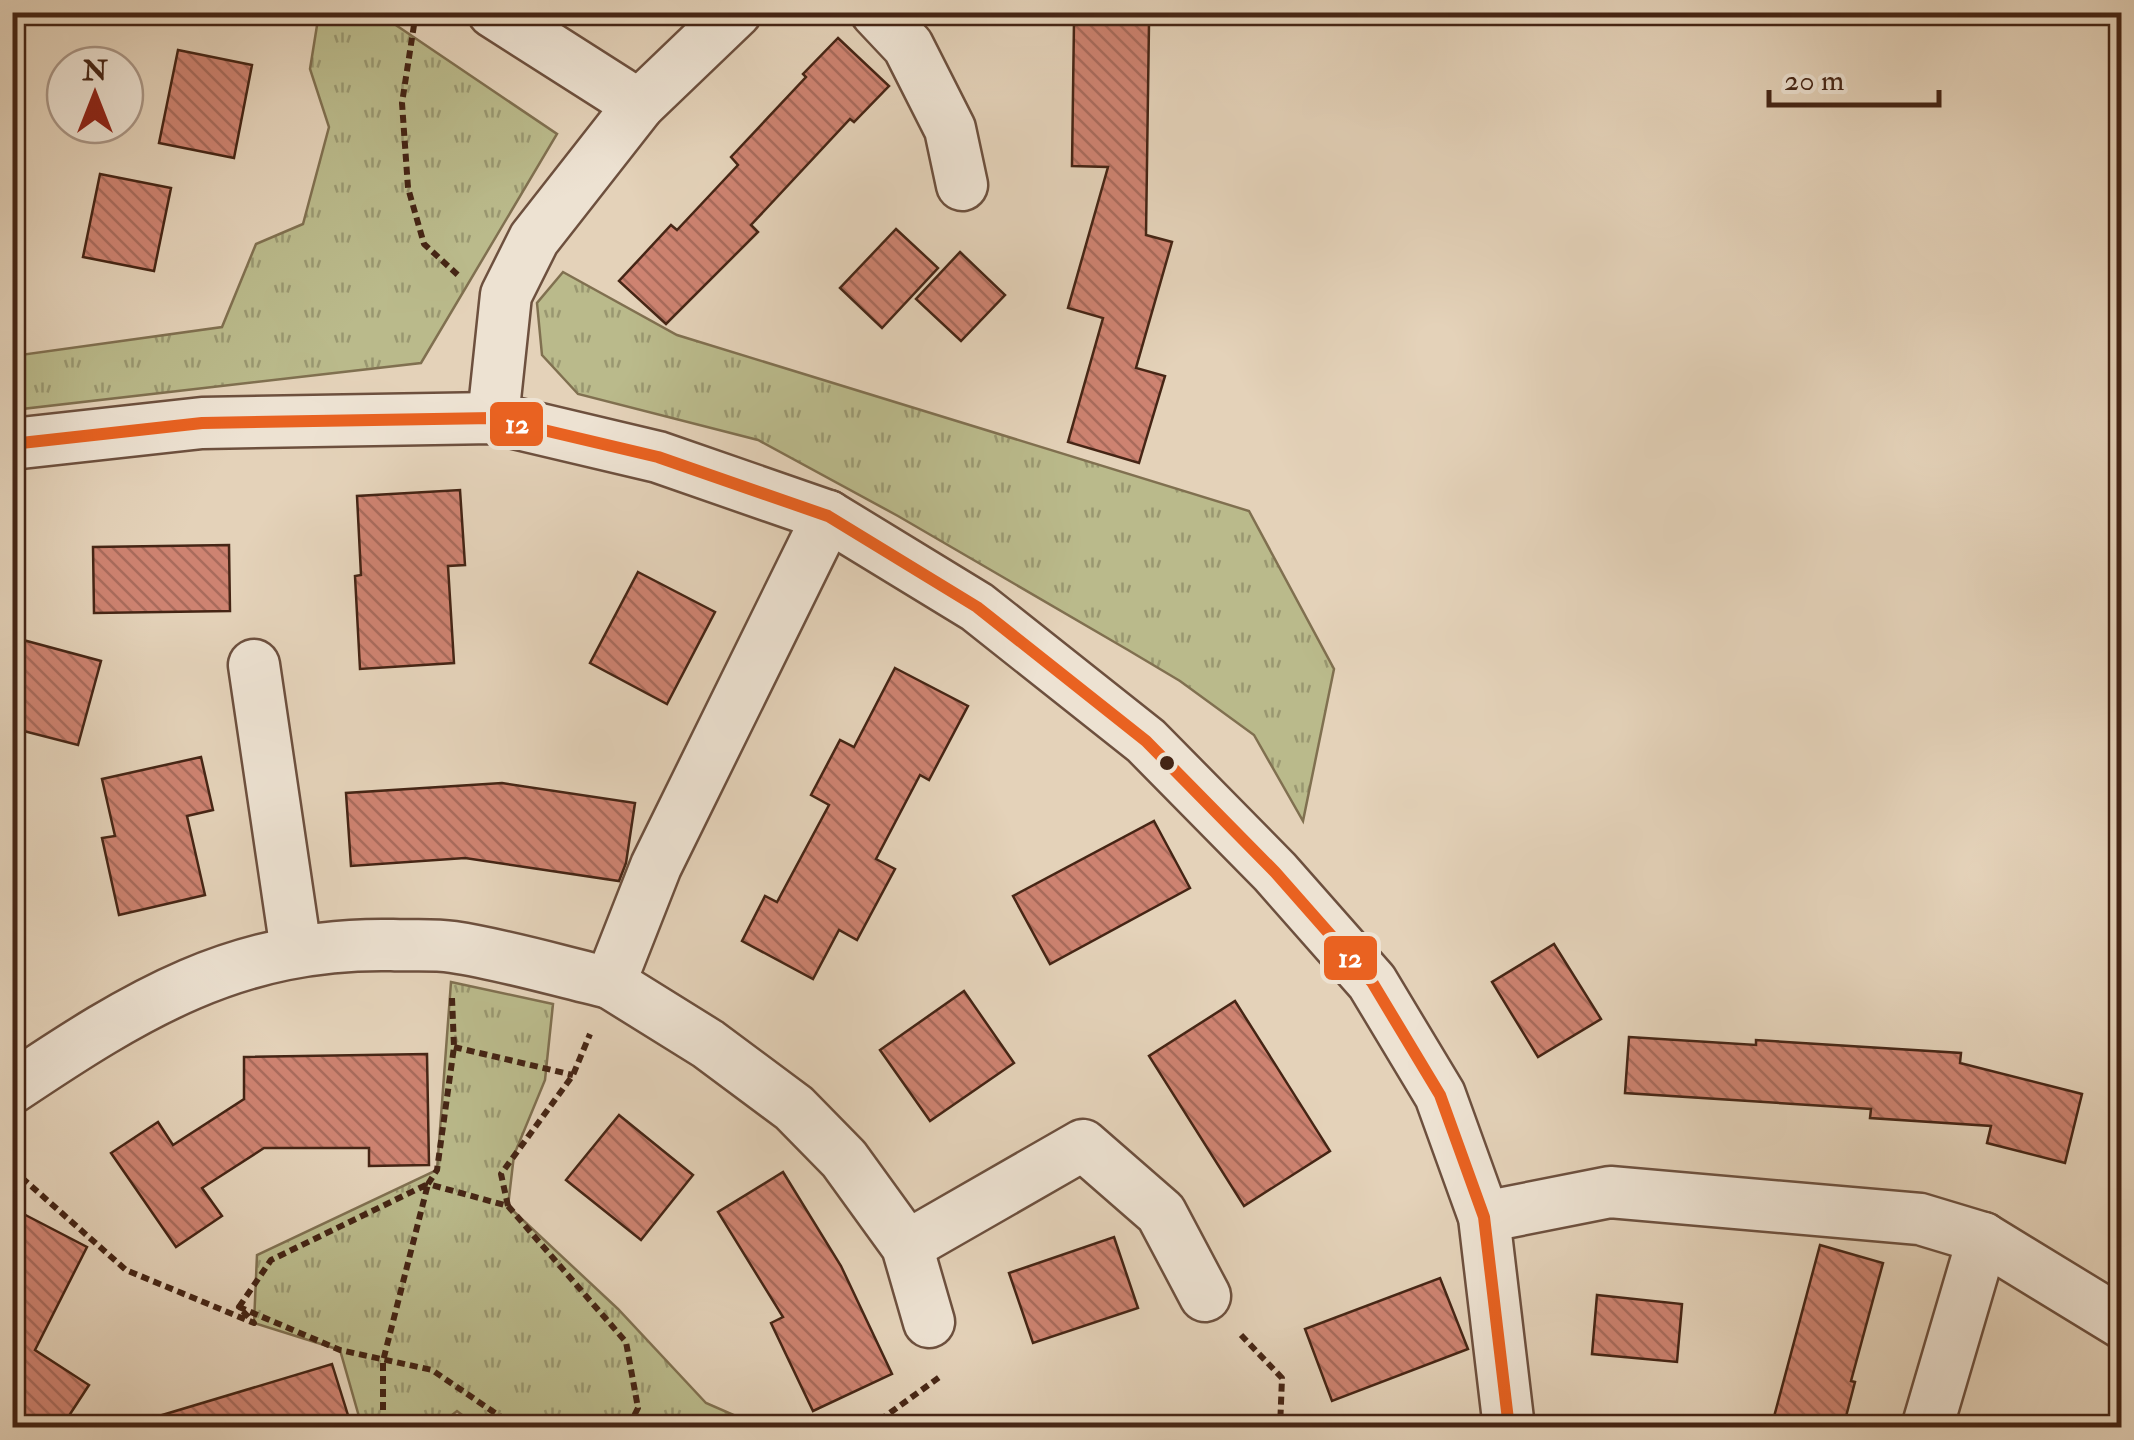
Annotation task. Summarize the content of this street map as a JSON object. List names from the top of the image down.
{
  "lines": ["transit line 12"],
  "scale_bar": "20 m",
  "north": "top"
}
